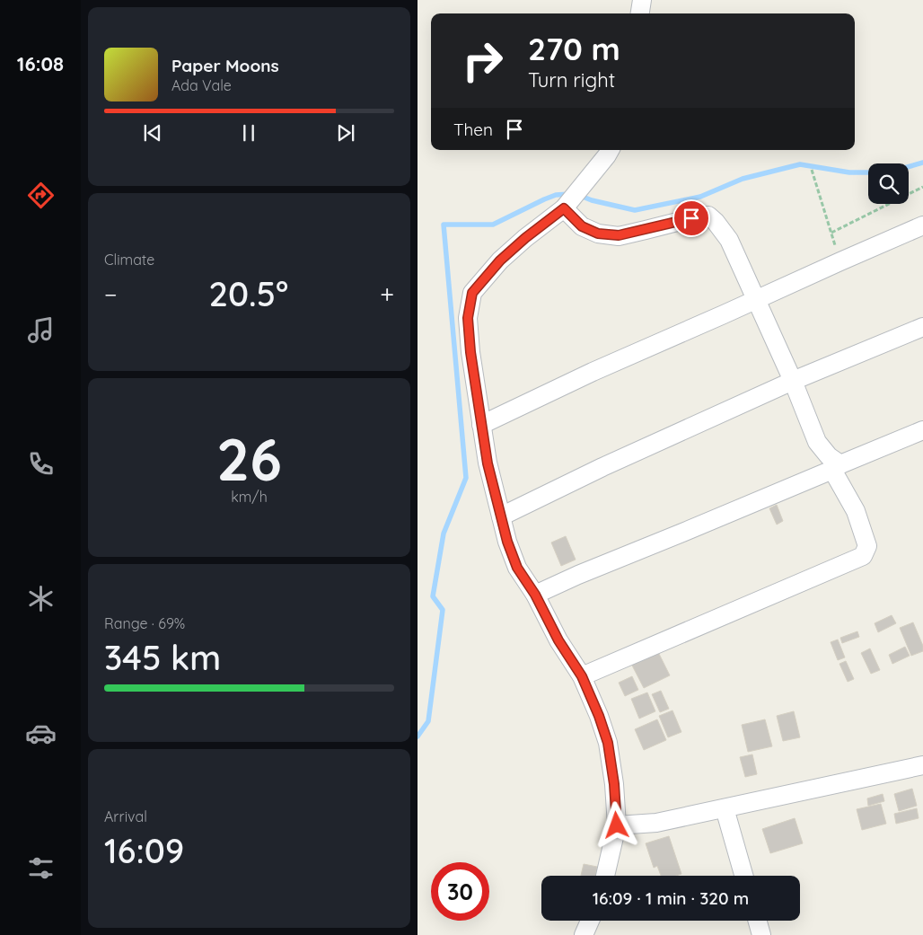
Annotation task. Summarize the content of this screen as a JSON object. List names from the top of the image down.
{
  "page": {
    "tabs": "16:08",
    "turn": ["270 m", "Turn right"],
    "song": ["Paper Moons", "Ada Vale"],
    "then": "Then",
    "tile": [
      "Climate",
      ["26", "km/h"],
      ["Range · 69%", "345 km"],
      ["Arrival", "16:09"]
    ],
    "heat": ["−", "20.5°", "+"],
    "limit": "30",
    "trip": "16:09 · 1 min · 320 m"
  }
}
